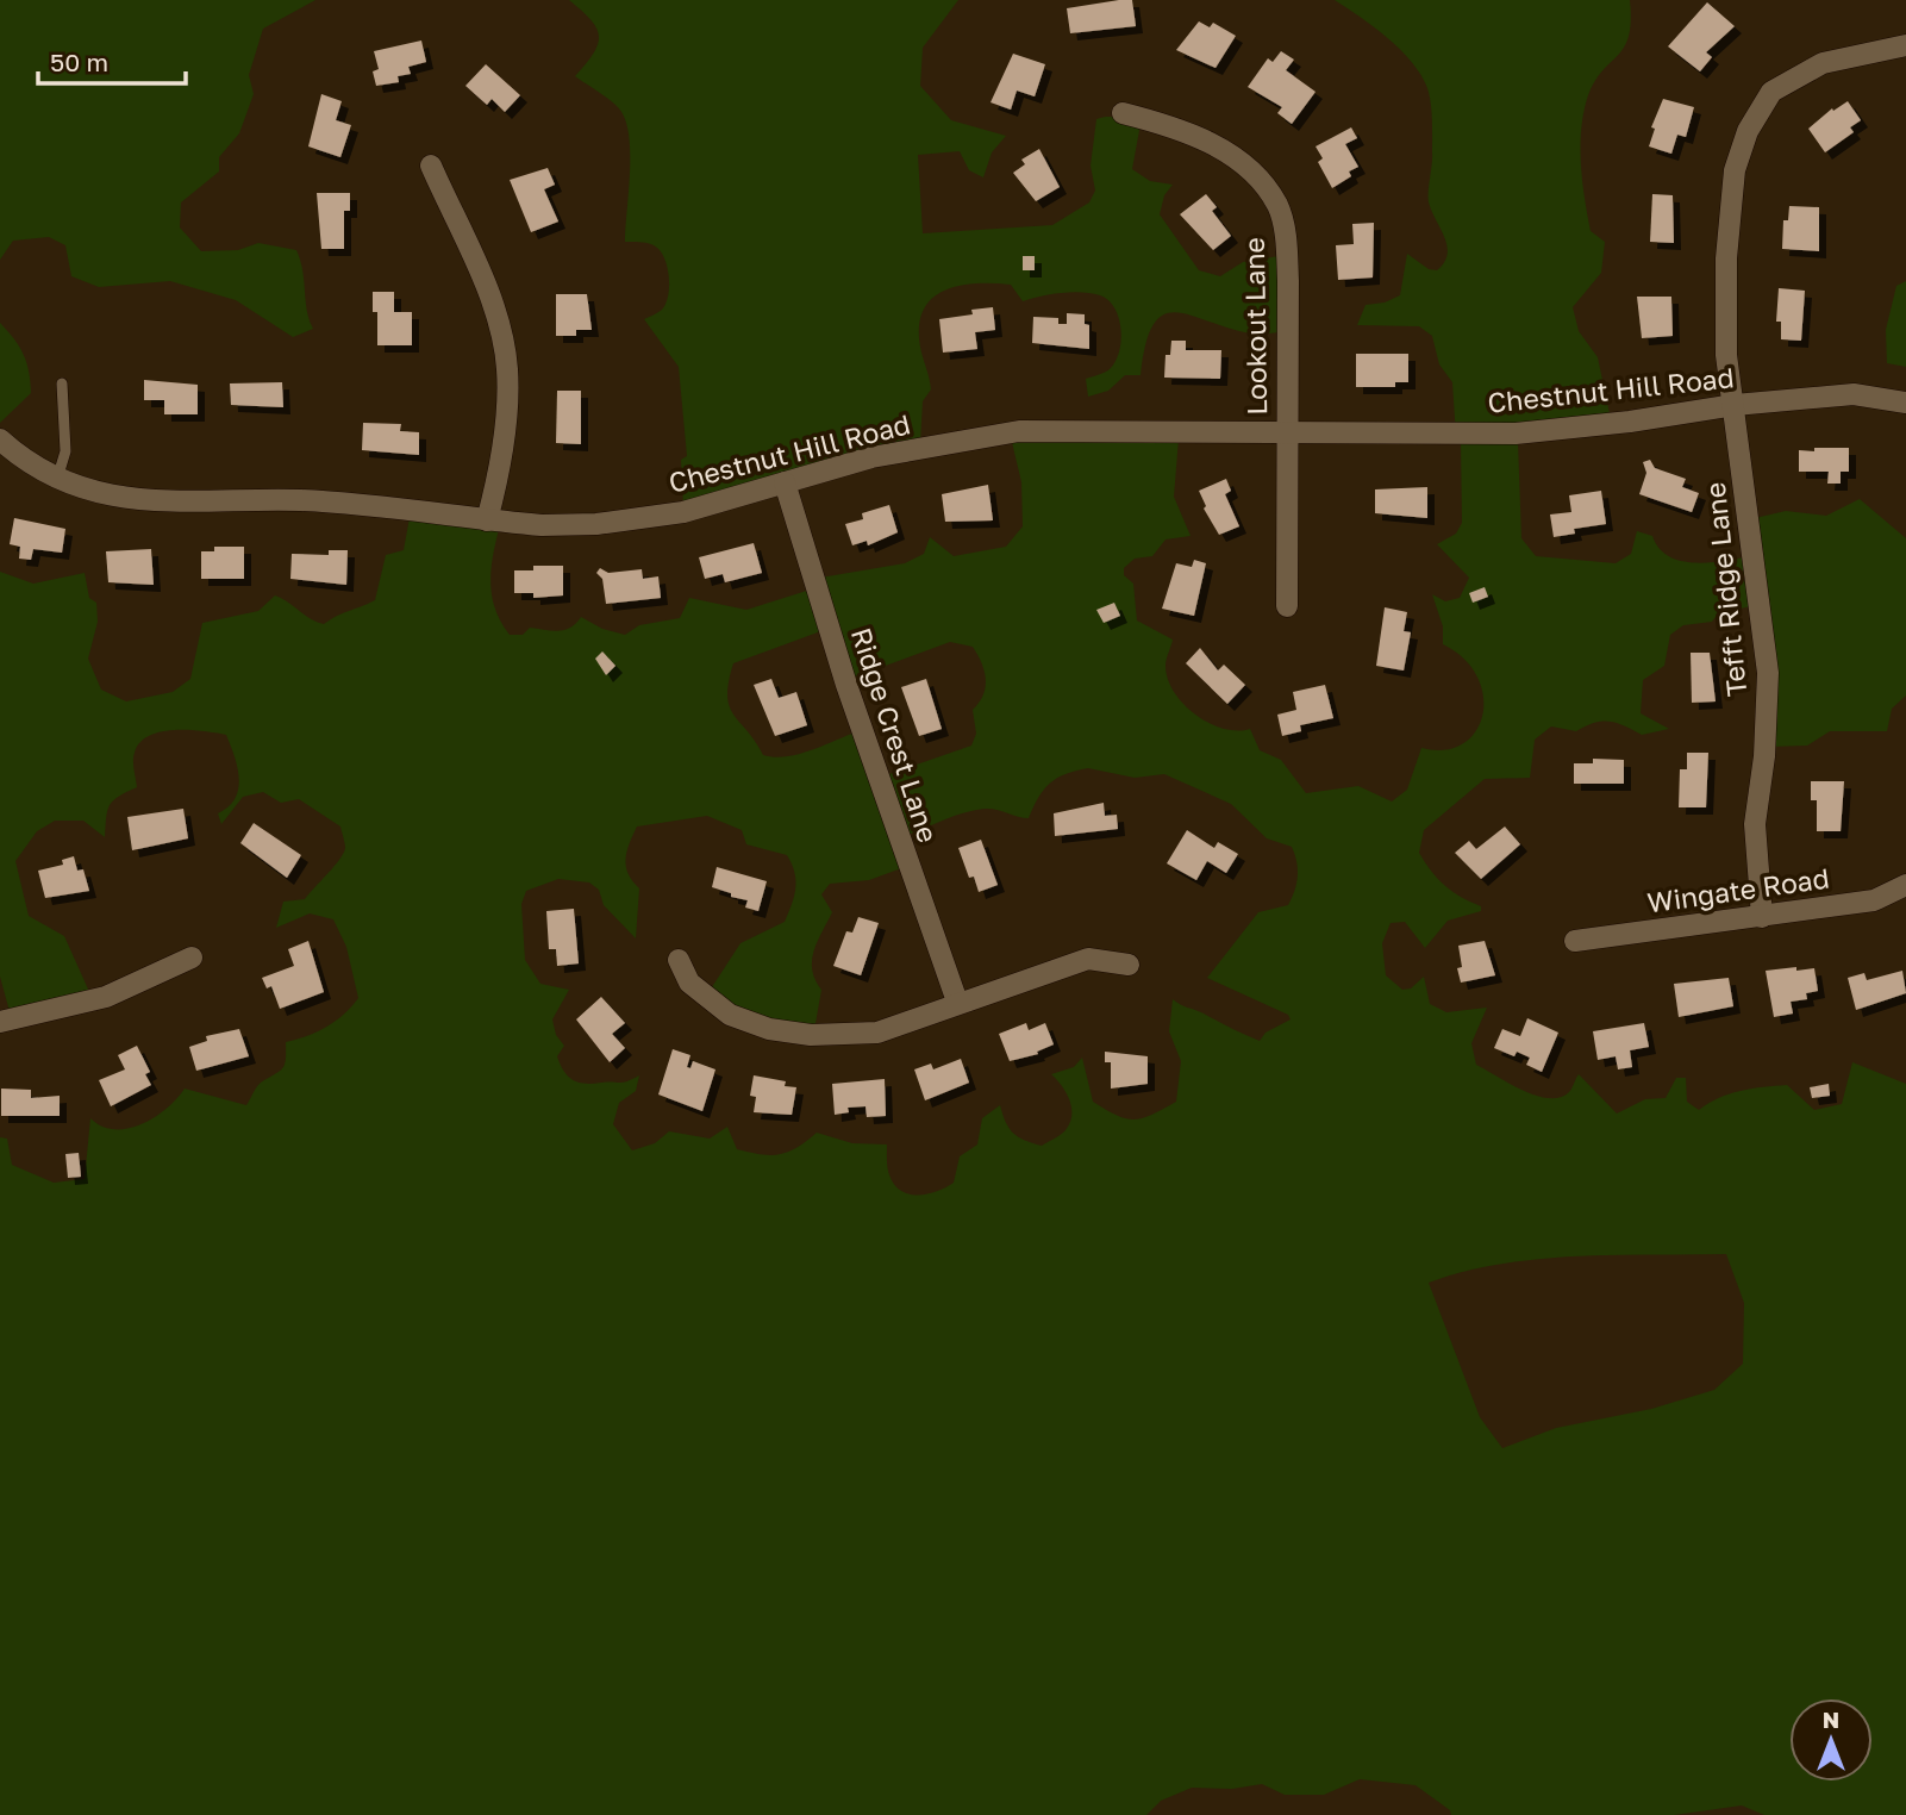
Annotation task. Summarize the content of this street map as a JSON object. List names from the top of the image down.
{
  "streets": {
    "street": [
      "Lookout Lane",
      "Chestnut Hill Road",
      "Tefft Ridge Lane",
      "Ridge Crest Lane",
      "Wingate Road"
    ]
  },
  "crossings": [
    ["Lookout Lane", "Chestnut Hill Road"],
    ["Chestnut Hill Road", "Tefft Ridge Lane"],
    ["Chestnut Hill Road", "Ridge Crest Lane"],
    ["Tefft Ridge Lane", "Wingate Road"]
  ],
  "scale_bar": "50 m",
  "north": "top"
}
